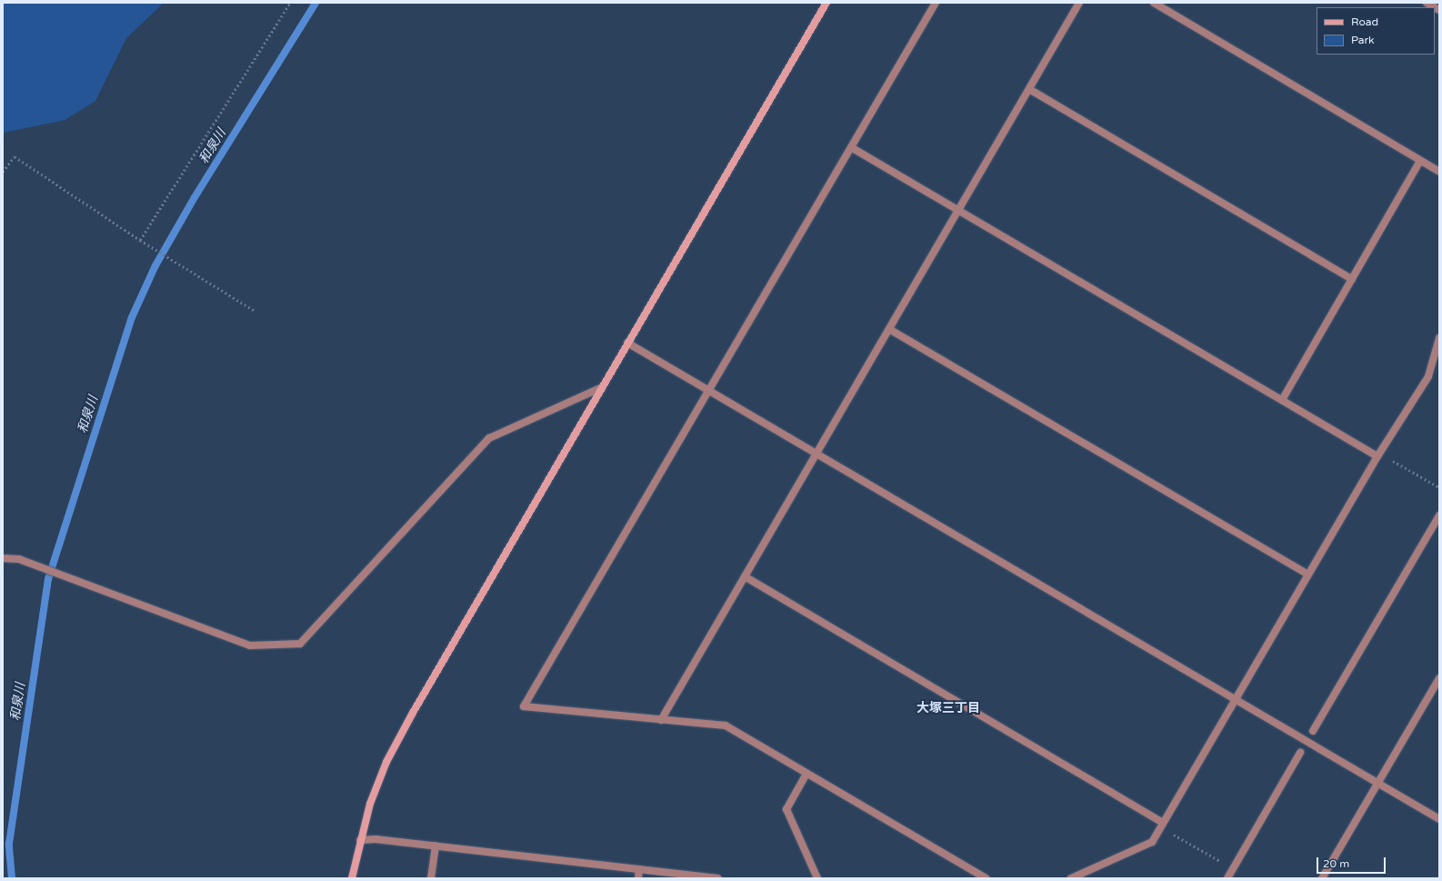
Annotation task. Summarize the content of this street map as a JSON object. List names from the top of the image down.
{
  "districts": ["大塚三丁目"],
  "water": ["和泉川"],
  "legend": ["Road", "Park"],
  "scale_bar": "20 m"
}
